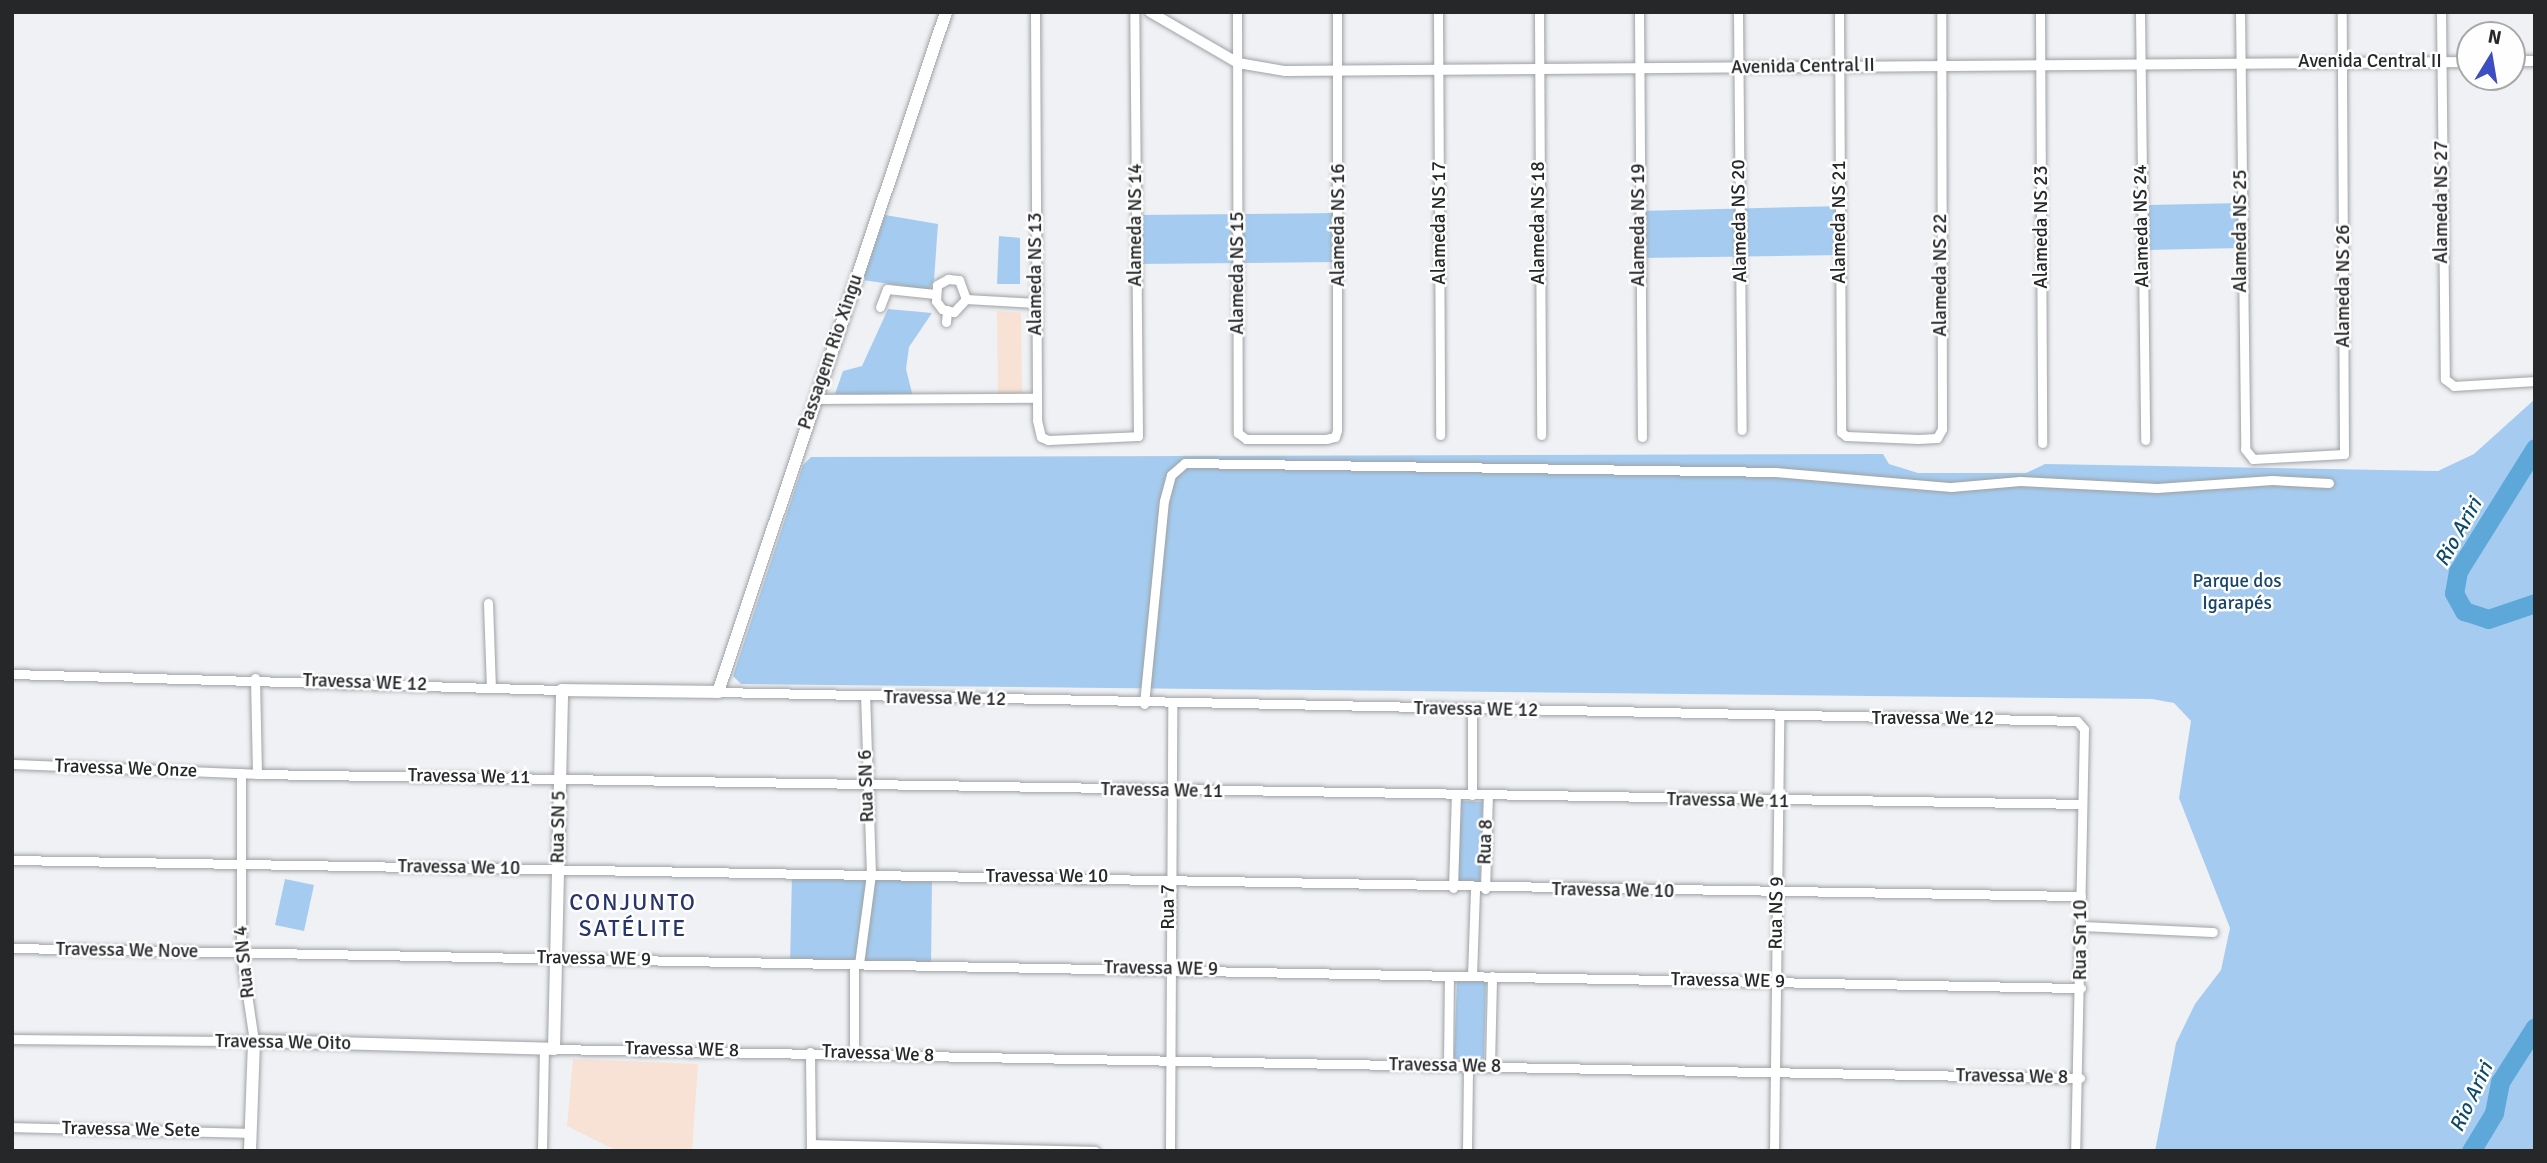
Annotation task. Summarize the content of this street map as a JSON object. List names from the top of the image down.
{
  "streets": {
    "main road": [
      "Passagem Rio Xingu",
      "Travessa WE 12",
      "Rua SN 5",
      "Rua SN 4",
      "Travessa We Oito"
    ],
    "street": [
      "Avenida Central II",
      "Alameda NS 27",
      "Alameda NS 20",
      "Alameda NS 21",
      "Alameda NS 17",
      "Alameda NS 18",
      "Alameda NS 14",
      "Alameda NS 16",
      "Alameda NS 19",
      "Alameda NS 24",
      "Alameda NS 23",
      "Alameda NS 25",
      "Alameda NS 15",
      "Alameda NS 13",
      "Alameda NS 22",
      "Alameda NS 26",
      "Travessa We 12",
      "Travessa We Onze",
      "Travessa We 11",
      "Rua SN 6",
      "Rua 8",
      "Travessa We 10",
      "Rua 7",
      "Rua NS 9",
      "Rua Sn 10",
      "Travessa We Nove",
      "Travessa WE 9",
      "Travessa WE 8",
      "Travessa We 8",
      "Travessa We Sete"
    ]
  },
  "crossings": [
    ["Avenida Central II", "Alameda NS 27"],
    ["Avenida Central II", "Alameda NS 20"],
    ["Avenida Central II", "Alameda NS 21"],
    ["Avenida Central II", "Alameda NS 17"],
    ["Avenida Central II", "Alameda NS 18"],
    ["Avenida Central II", "Alameda NS 16"],
    ["Avenida Central II", "Alameda NS 19"],
    ["Avenida Central II", "Alameda NS 24"],
    ["Avenida Central II", "Alameda NS 23"],
    ["Avenida Central II", "Alameda NS 25"],
    ["Avenida Central II", "Alameda NS 15"],
    ["Avenida Central II", "Alameda NS 22"],
    ["Avenida Central II", "Alameda NS 26"],
    ["Alameda NS 21", "Alameda NS 22"],
    ["Alameda NS 14", "Alameda NS 13"],
    ["Alameda NS 16", "Alameda NS 15"],
    ["Alameda NS 25", "Alameda NS 26"],
    ["Passagem Rio Xingu", "Travessa WE 12"],
    ["Passagem Rio Xingu", "Travessa We 12"],
    ["Travessa WE 12", "Travessa We 12"],
    ["Travessa WE 12", "Rua SN 5"],
    ["Travessa WE 12", "Rua 8"],
    ["Travessa WE 12", "Rua 7"],
    ["Travessa WE 12", "Rua NS 9"],
    ["Travessa We 12", "Rua SN 6"],
    ["Travessa We 12", "Rua 7"],
    ["Travessa We 12", "Rua NS 9"],
    ["Travessa We 12", "Rua Sn 10"],
    ["Travessa We Onze", "Travessa We 11"],
    ["Travessa We Onze", "Rua SN 4"],
    ["Travessa We 11", "Rua SN 6"],
    ["Travessa We 11", "Rua SN 5"],
    ["Travessa We 11", "Rua 8"],
    ["Travessa We 11", "Rua 7"],
    ["Travessa We 11", "Rua NS 9"],
    ["Travessa We 11", "Rua Sn 10"],
    ["Travessa We 11", "Rua SN 4"],
    ["Rua SN 6", "Travessa We 10"],
    ["Rua SN 6", "Travessa WE 9"],
    ["Rua SN 5", "Travessa We 10"],
    ["Rua SN 5", "Travessa WE 9"],
    ["Rua SN 5", "Travessa We Oito"],
    ["Rua SN 5", "Travessa WE 8"],
    ["Rua 8", "Travessa We 10"],
    ["Rua 8", "Travessa WE 9"],
    ["Travessa We 10", "Rua 7"],
    ["Travessa We 10", "Rua NS 9"],
    ["Travessa We 10", "Rua Sn 10"],
    ["Travessa We 10", "Rua SN 4"],
    ["Rua 7", "Travessa WE 9"],
    ["Rua 7", "Travessa We 8"],
    ["Rua NS 9", "Travessa WE 9"],
    ["Rua NS 9", "Travessa We 8"],
    ["Rua Sn 10", "Travessa WE 9"],
    ["Rua Sn 10", "Travessa We 8"],
    ["Travessa We Nove", "Travessa WE 9"],
    ["Travessa We Nove", "Rua SN 4"],
    ["Travessa WE 9", "Rua SN 4"],
    ["Rua SN 4", "Travessa We Oito"],
    ["Rua SN 4", "Travessa We Sete"],
    ["Travessa We Oito", "Travessa WE 8"],
    ["Travessa WE 8", "Travessa We 8"]
  ],
  "districts": ["CONJUNTO SATÉLITE"],
  "water": ["Rio Ariri"],
  "parks": ["Parque dos Igarapés"],
  "north": "top"
}
